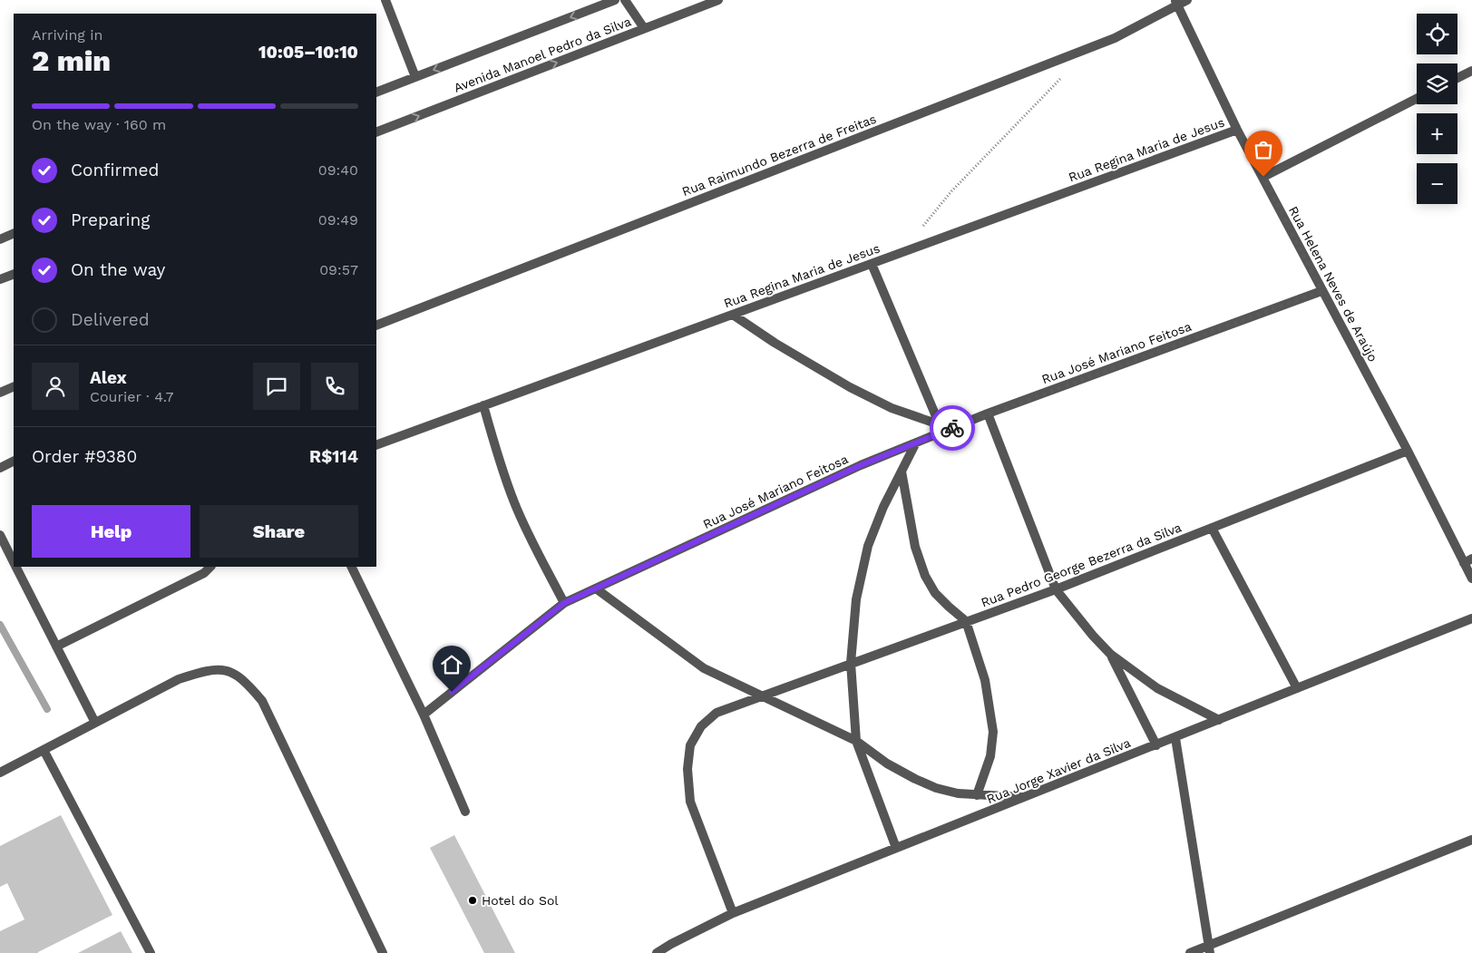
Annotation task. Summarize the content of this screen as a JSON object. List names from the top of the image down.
{
  "streets": {
    "street": [
      "Avenida Manoel Pedro da Silva",
      "Rua Regina Maria de Jesus",
      "Rua Raimundo Bezerra de Freitas",
      "Rua Helena Neves de Araújo",
      "Rua José Mariano Feitosa",
      "Rua Pedro George Bezerra da Silva",
      "Rua Jorge Xavier da Silva"
    ]
  },
  "crossings": [
    ["Rua Regina Maria de Jesus", "Rua Helena Neves de Araújo"],
    ["Rua Raimundo Bezerra de Freitas", "Rua Helena Neves de Araújo"],
    ["Rua Helena Neves de Araújo", "Rua José Mariano Feitosa"],
    ["Rua Helena Neves de Araújo", "Rua Pedro George Bezerra da Silva"],
    ["Rua Pedro George Bezerra da Silva", "Rua Jorge Xavier da Silva"]
  ],
  "places": ["Hotel do Sol"],
  "page": {
    "map_buttons": ["+", "−"],
    "heading": ["2 min", "Arriving in", "10:05–10:10"],
    "panel": [
      "Alex",
      "Courier · 4.7",
      "Order #9380",
      "R$114"
    ],
    "bar": "On the way · 160 m",
    "list": [
      ["Confirmed", "09:40"],
      ["Preparing", "09:49"],
      ["On the way", "09:57"],
      "Delivered"
    ],
    "buttons": ["Help", "Share"]
  }
}
